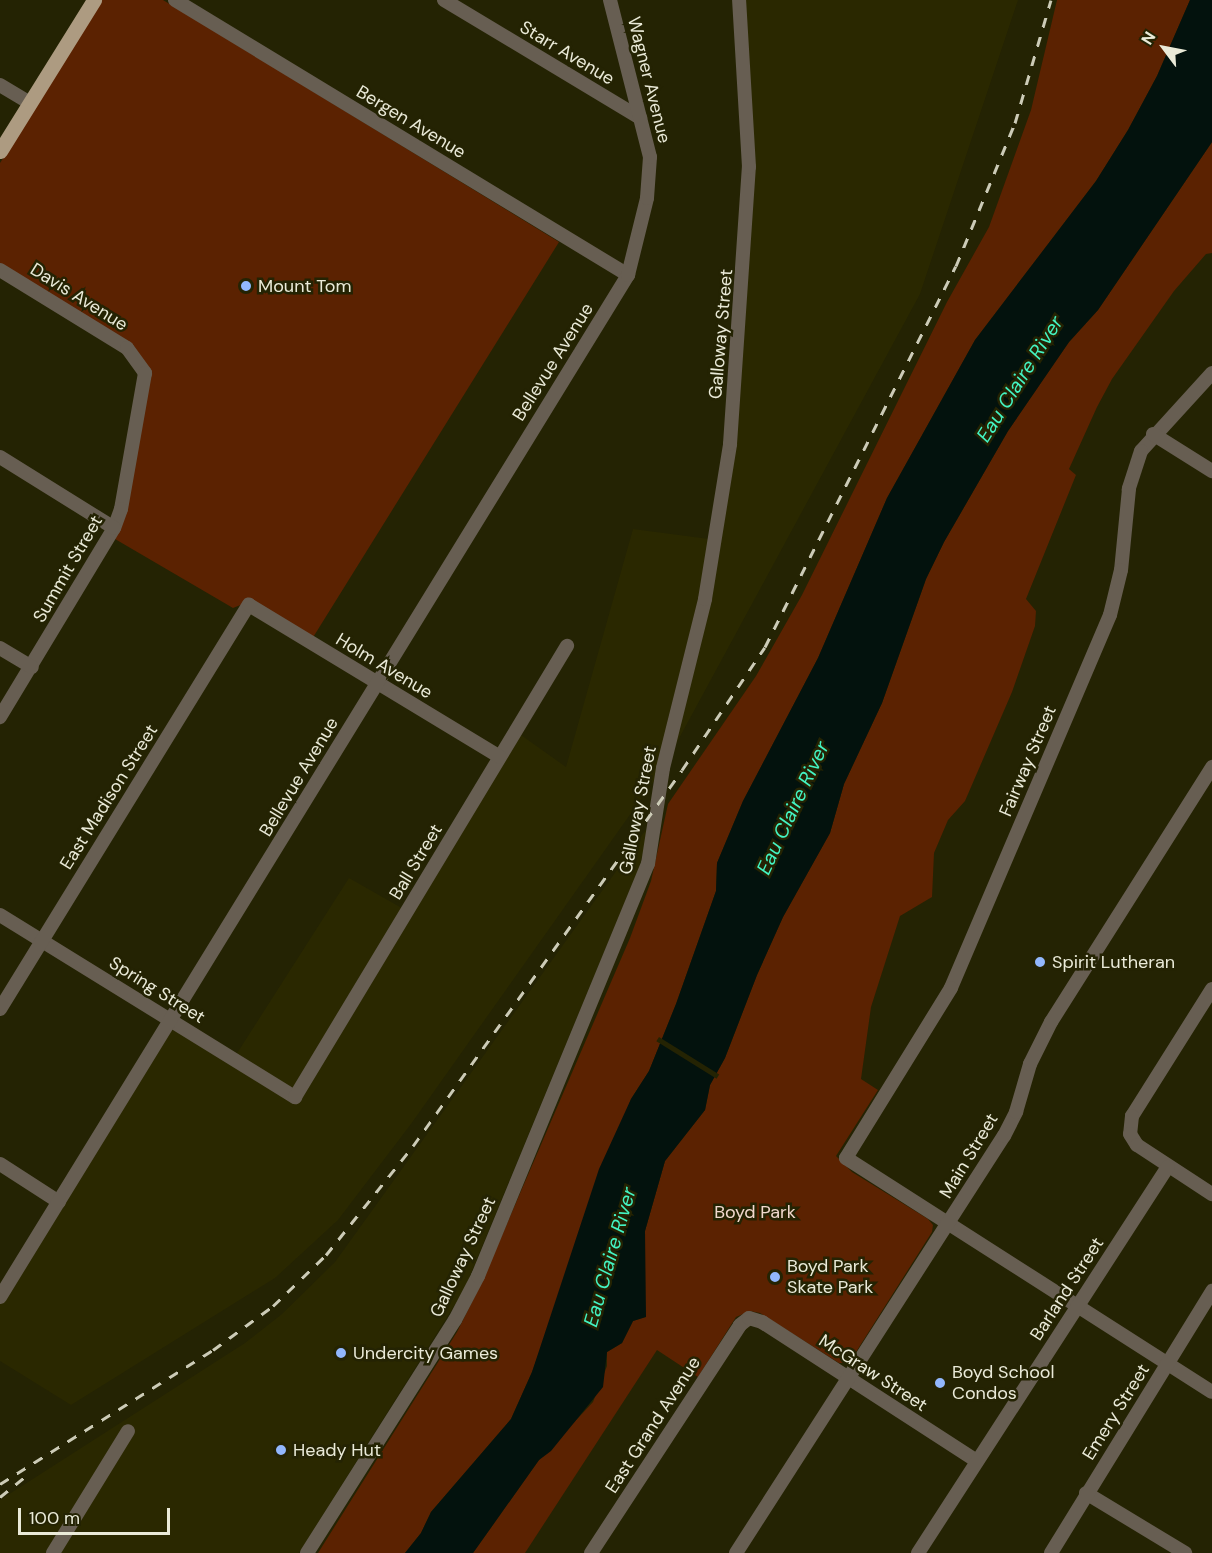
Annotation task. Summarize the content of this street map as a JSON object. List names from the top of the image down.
{
  "streets": {
    "street": [
      "Starr Avenue",
      "Wagner Avenue",
      "Bergen Avenue",
      "Davis Avenue",
      "Galloway Street",
      "Bellevue Avenue",
      "Summit Street",
      "Holm Avenue",
      "Fairway Street",
      "East Madison Street",
      "Ball Street",
      "Spring Street",
      "Main Street",
      "Barland Street",
      "McGraw Street",
      "Emery Street",
      "East Grand Avenue"
    ]
  },
  "crossings": [
    ["Starr Avenue", "Wagner Avenue"],
    ["Wagner Avenue", "Bergen Avenue"],
    ["Wagner Avenue", "Bellevue Avenue"],
    ["Bergen Avenue", "Bellevue Avenue"],
    ["Davis Avenue", "Summit Street"],
    ["Bellevue Avenue", "Holm Avenue"],
    ["Bellevue Avenue", "Spring Street"],
    ["Holm Avenue", "East Madison Street"],
    ["Holm Avenue", "Ball Street"],
    ["Fairway Street", "Main Street"],
    ["East Madison Street", "Spring Street"],
    ["Ball Street", "Spring Street"],
    ["Main Street", "McGraw Street"],
    ["Barland Street", "McGraw Street"],
    ["McGraw Street", "East Grand Avenue"]
  ],
  "water": ["Eau Claire River"],
  "parks": ["Boyd Park"],
  "places": [
    "Mount Tom",
    "Spirit Lutheran",
    "Boyd Park Skate Park",
    "Undercity Games",
    "Boyd School Condos",
    "Heady Hut"
  ],
  "scale_bar": "100 m",
  "north": "top left"
}
